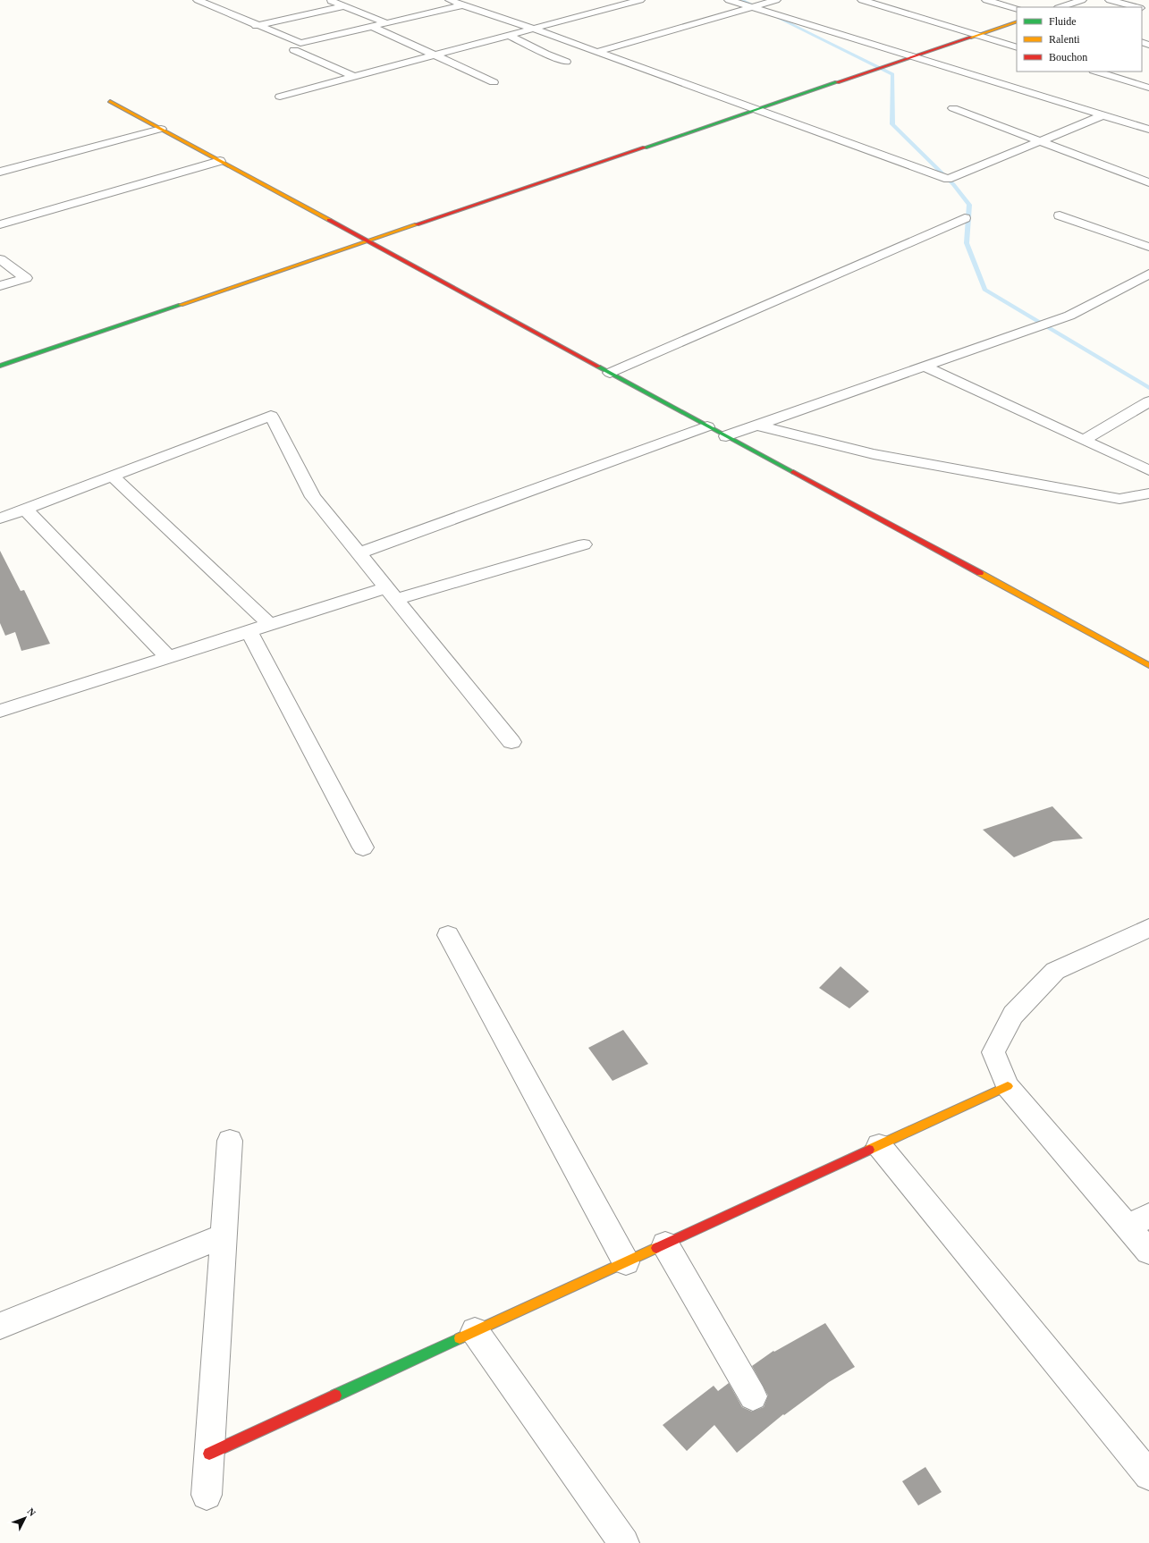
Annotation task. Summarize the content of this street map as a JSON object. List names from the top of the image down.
{
  "legend": ["Fluide", "Ralenti", "Bouchon"],
  "north": "top right"
}
